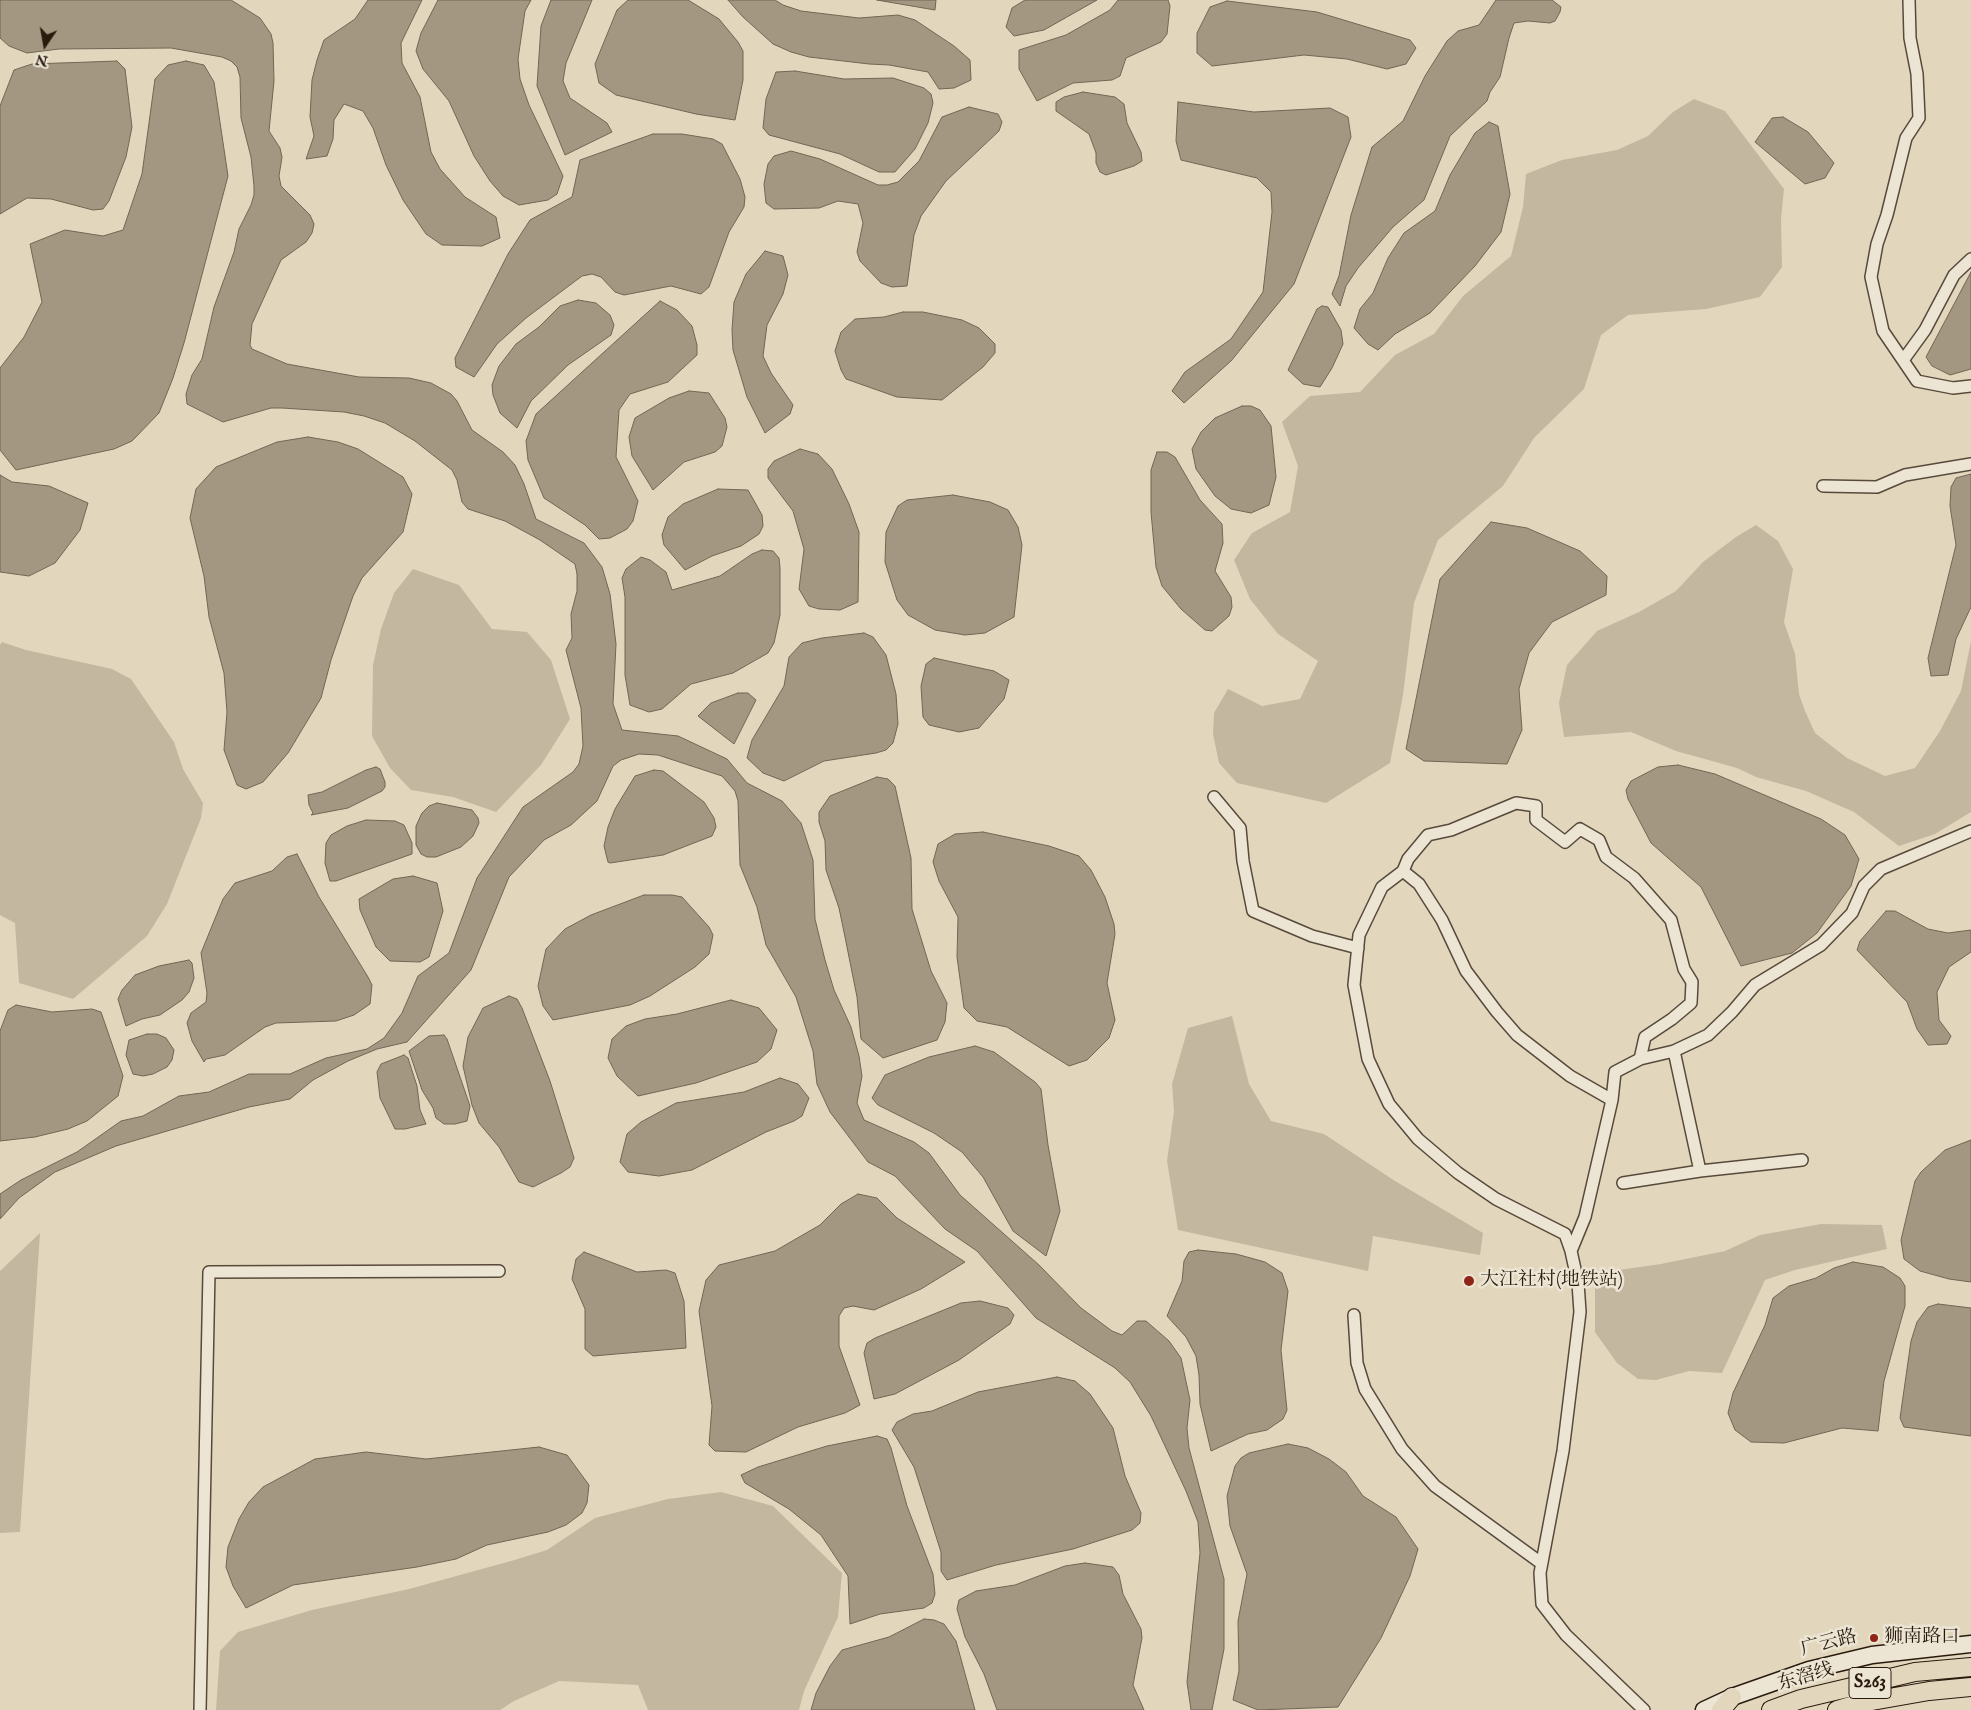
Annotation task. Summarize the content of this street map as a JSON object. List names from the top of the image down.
{
  "streets": {
    "main road": ["广云路", "东滘线", "S263"]
  },
  "places": ["大江社村(地铁站)", "狮南路口"],
  "north": "bottom"
}
